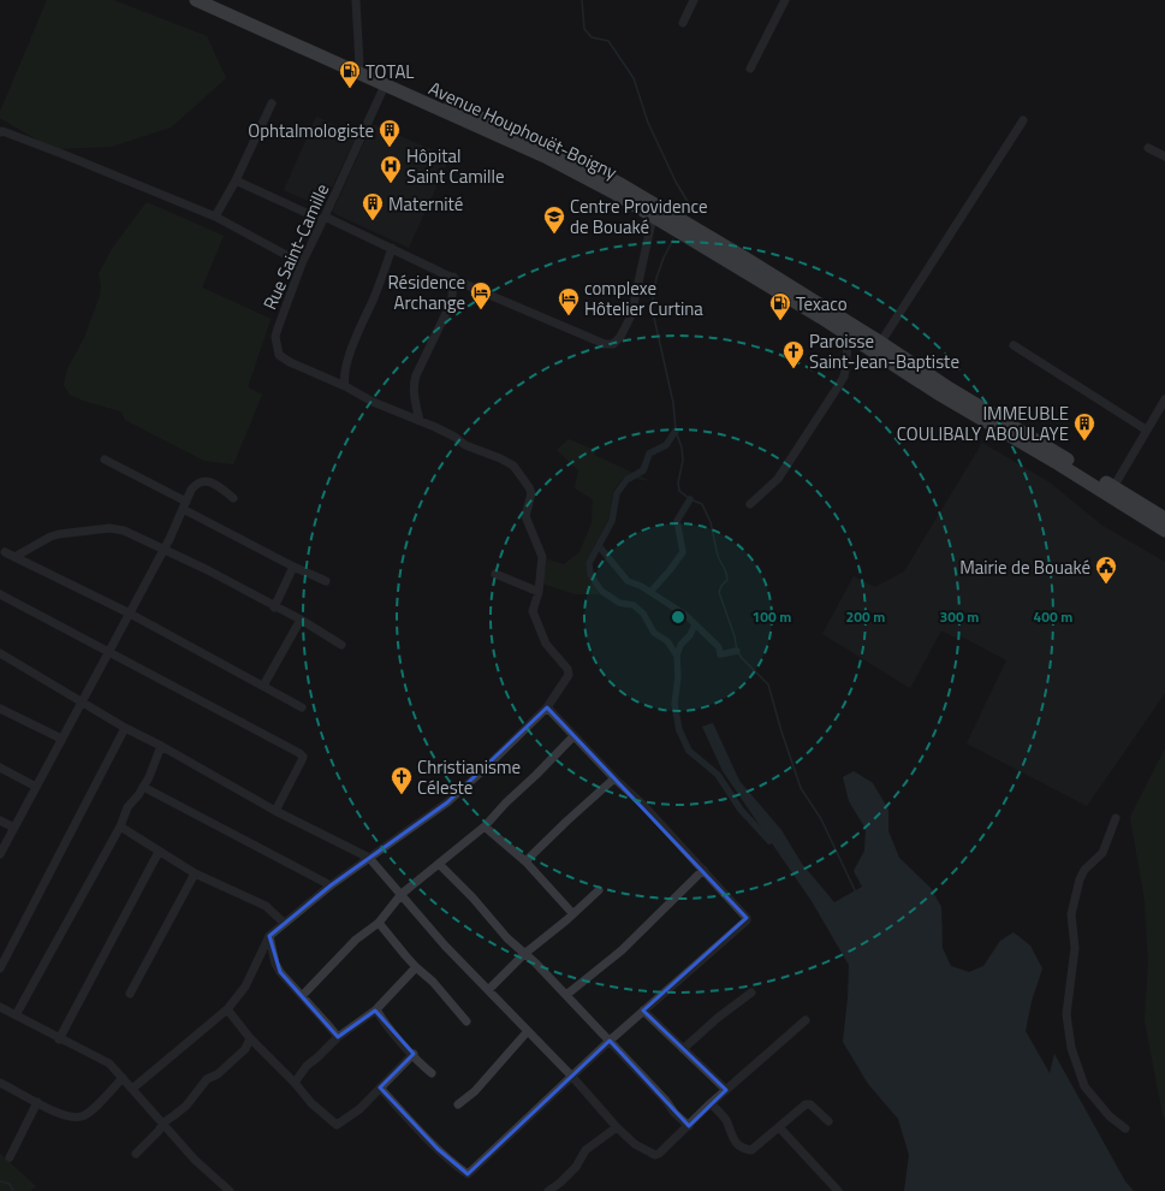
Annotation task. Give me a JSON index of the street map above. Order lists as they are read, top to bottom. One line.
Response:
{"streets":{"highway":["Avenue Houphouët-Boigny"],"street":["Rue Saint-Camille"]},"crossings":[["Avenue Houphouët-Boigny","Rue Saint-Camille"]],"places":{"fuel station":["TOTAL","Texaco"],"building":["Ophtalmologiste","Maternité","IMMEUBLE COULIBALY ABOULAYE"],"hospital":["Hôpital Saint Camille"],"school or university":["Centre Providence de Bouaké"],"hotel":["Résidence Archange","complexe Hôtelier Curtina"],"church":["Paroisse Saint-Jean-Baptiste","Christianisme Céleste"],"public building":["Mairie de Bouaké"]},"rings":["100 m","200 m","300 m","400 m"]}
